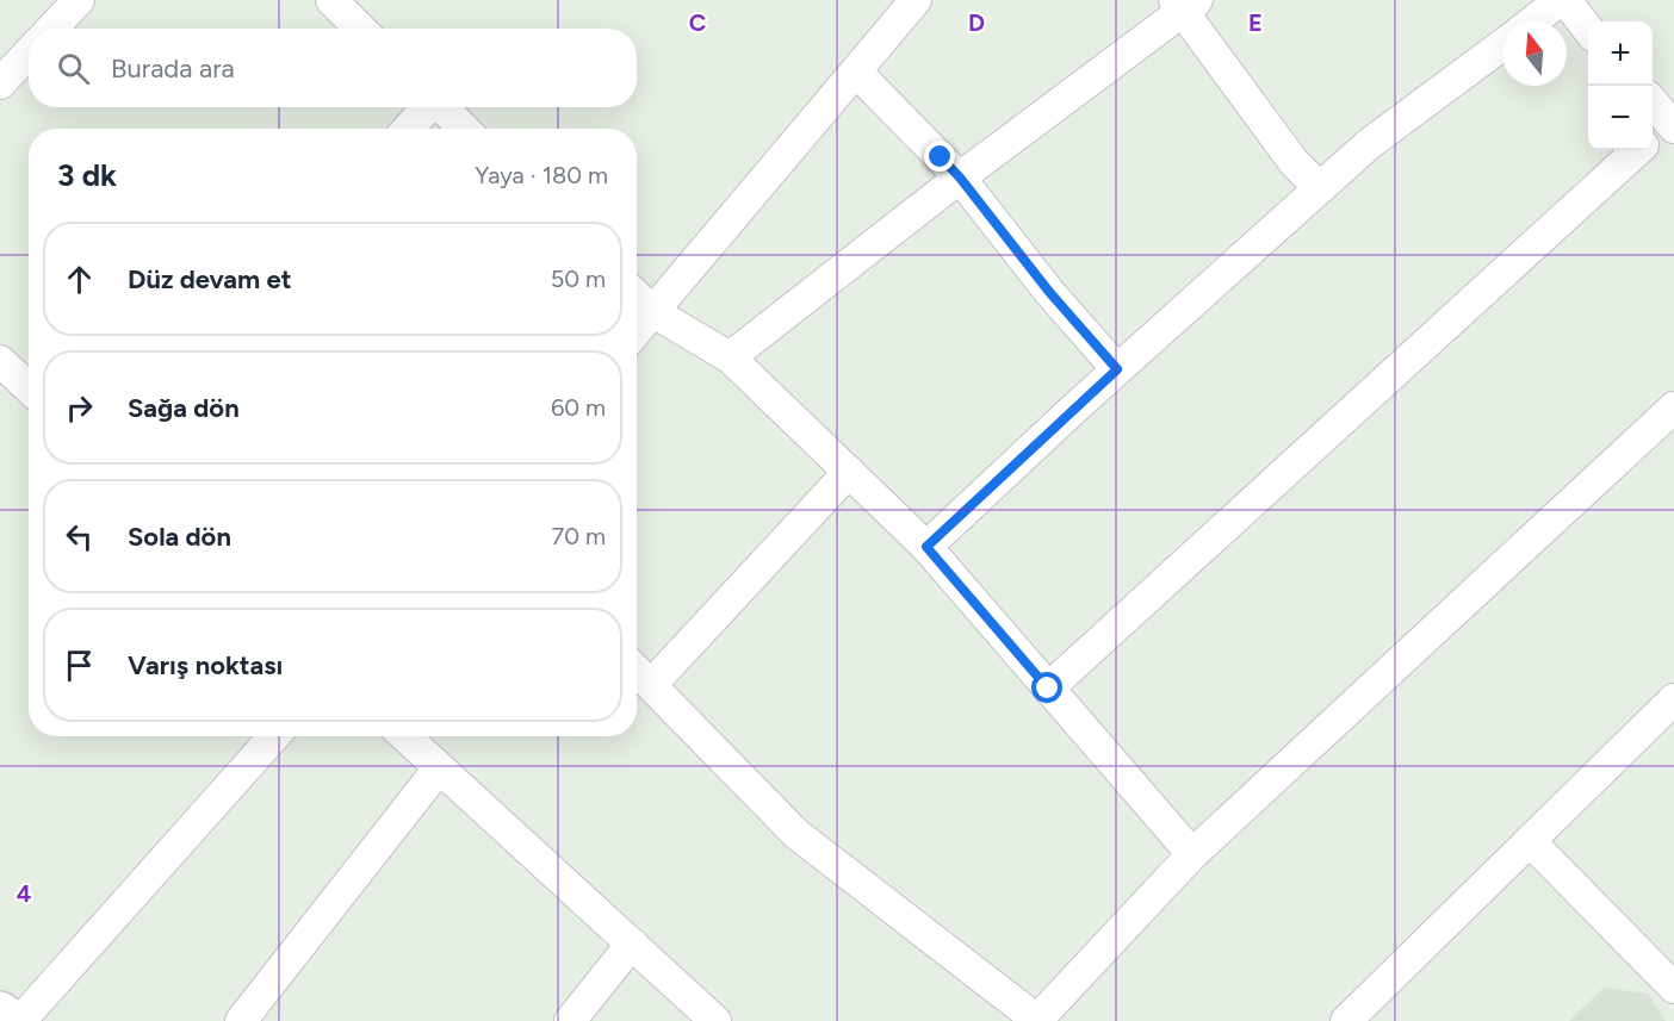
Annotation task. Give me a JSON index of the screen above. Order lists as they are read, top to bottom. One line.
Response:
{"north":"top","page":{"map_buttons":["+","−"],"search":"Burada ara","heading":["3 dk","Yaya · 180 m"],"list":[["Düz devam et","50 m"],["Sağa dön","60 m"],["Sola dön","70 m"],"Varış noktası"]},"grid":{"columns":["C","D","E"],"rows":["4"]}}
